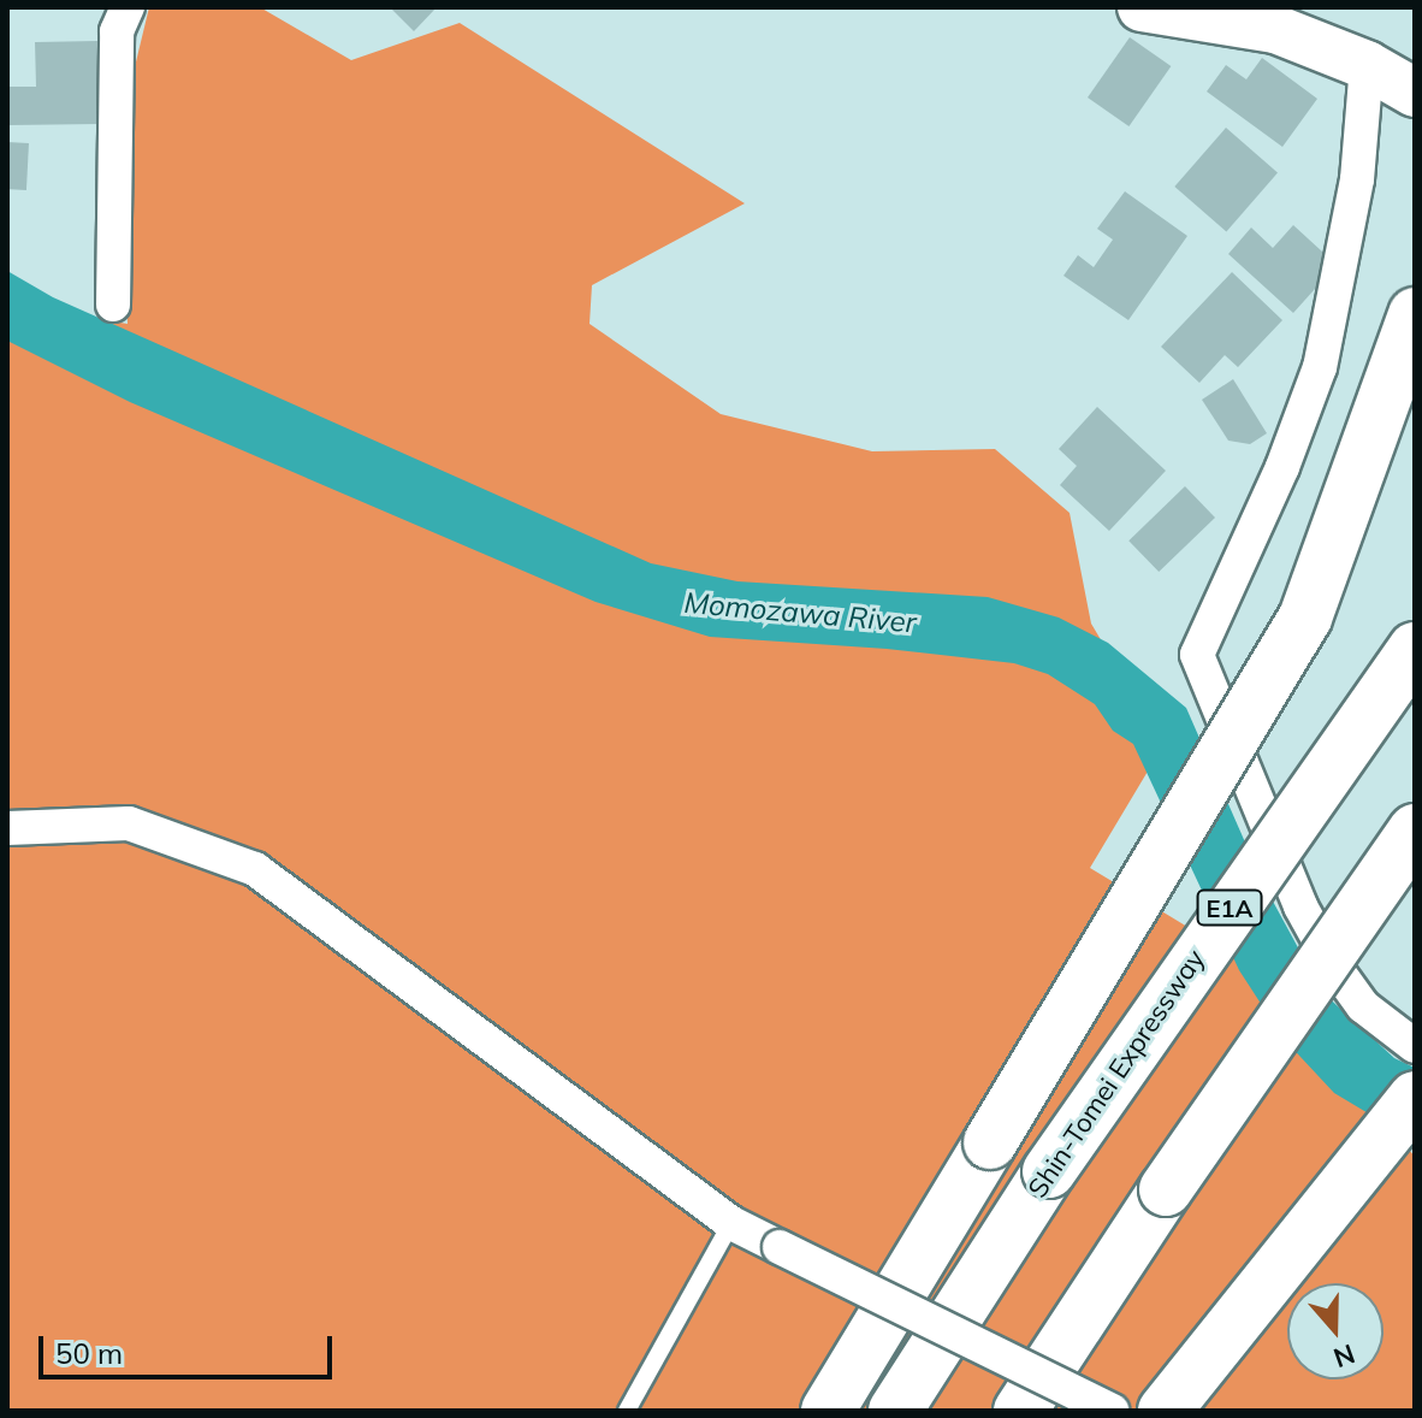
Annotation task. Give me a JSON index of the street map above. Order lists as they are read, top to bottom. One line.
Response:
{"streets":{"highway":["E1A","Shin-Tomei Expressway"]},"water":["Momozawa River"],"scale_bar":"50 m","north":"bottom"}
